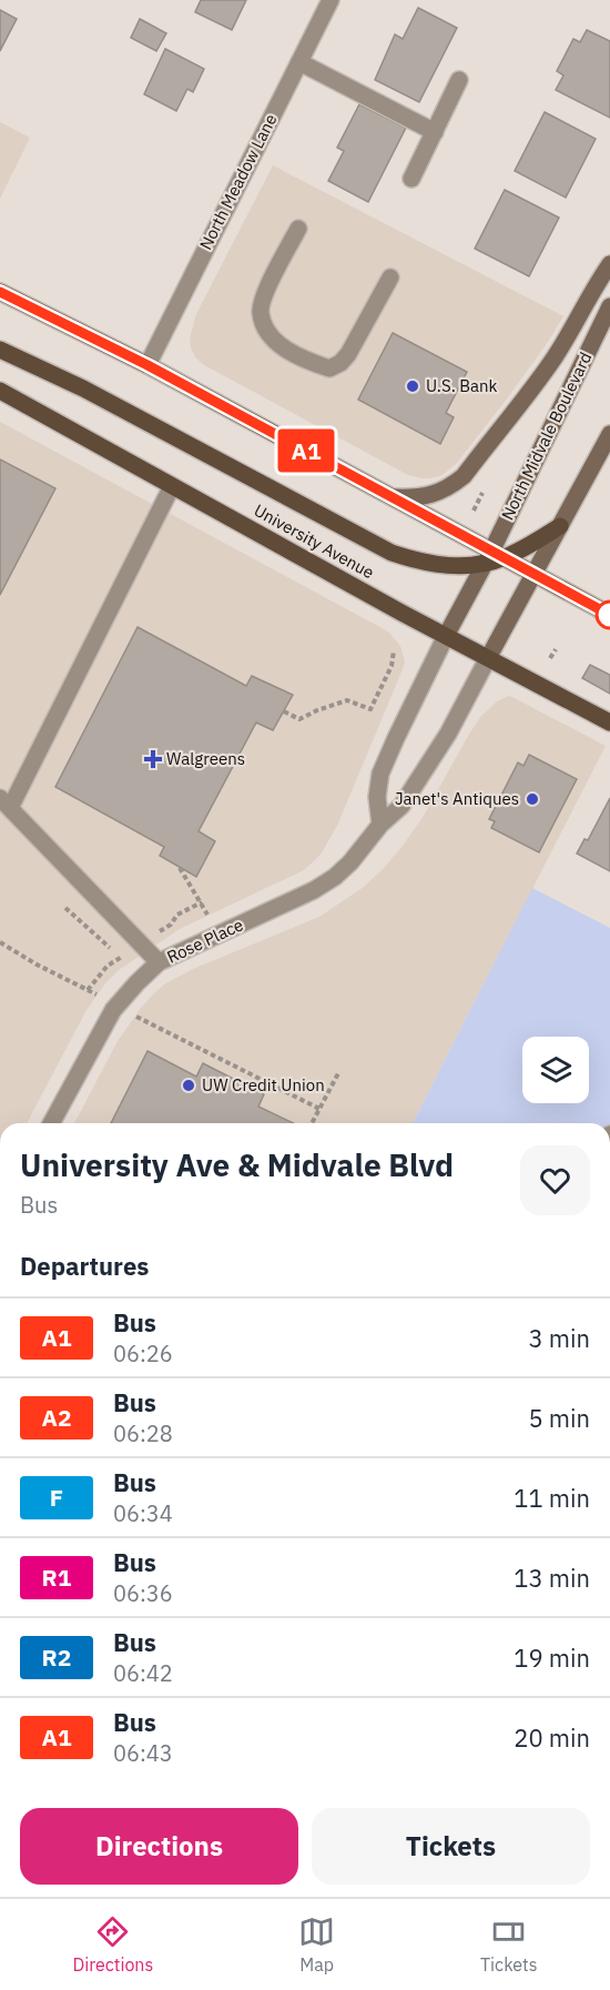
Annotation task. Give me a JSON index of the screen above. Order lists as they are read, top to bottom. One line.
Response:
{"streets":{"main road":["North Midvale Boulevard","University Avenue"],"street":["North Meadow Lane","Rose Place"]},"crossings":[["North Midvale Boulevard","University Avenue"],["University Avenue","Rose Place"]],"places":{"other":["U.S. Bank","Janet's Antiques","UW Credit Union"],"health":["Walgreens"]},"lines":["bus line A1"],"page":{"on_map":"A1","heading":[["University Ave & Midvale Blvd","Bus"],"Departures"],"list":[{"mark":"A1","name":"Bus","note":"06:26","value":"3 min"},{"mark":"A2","name":"Bus","note":"06:28","value":"5 min"},{"mark":"F","name":"Bus","note":"06:34","value":"11 min"},{"mark":"R1","name":"Bus","note":"06:36","value":"13 min"},{"mark":"R2","name":"Bus","note":"06:42","value":"19 min"},{"mark":"A1","name":"Bus","note":"06:43","value":"20 min"}],"buttons":["Directions","Tickets"],"tabs":["Directions","Map","Tickets"]}}
